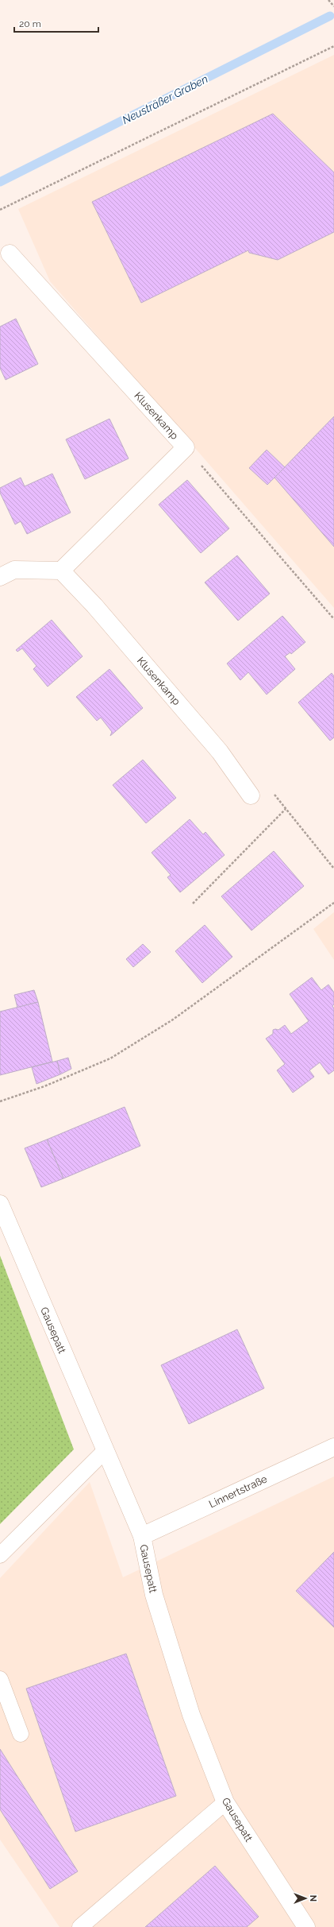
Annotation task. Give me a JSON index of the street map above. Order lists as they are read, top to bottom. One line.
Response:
{"streets":{"street":["Klusenkamp","Gausepatt","Linnertstraße"]},"crossings":[["Gausepatt","Linnertstraße"]],"water":["Neusträßer Graben"],"scale_bar":"20 m","north":"right"}
